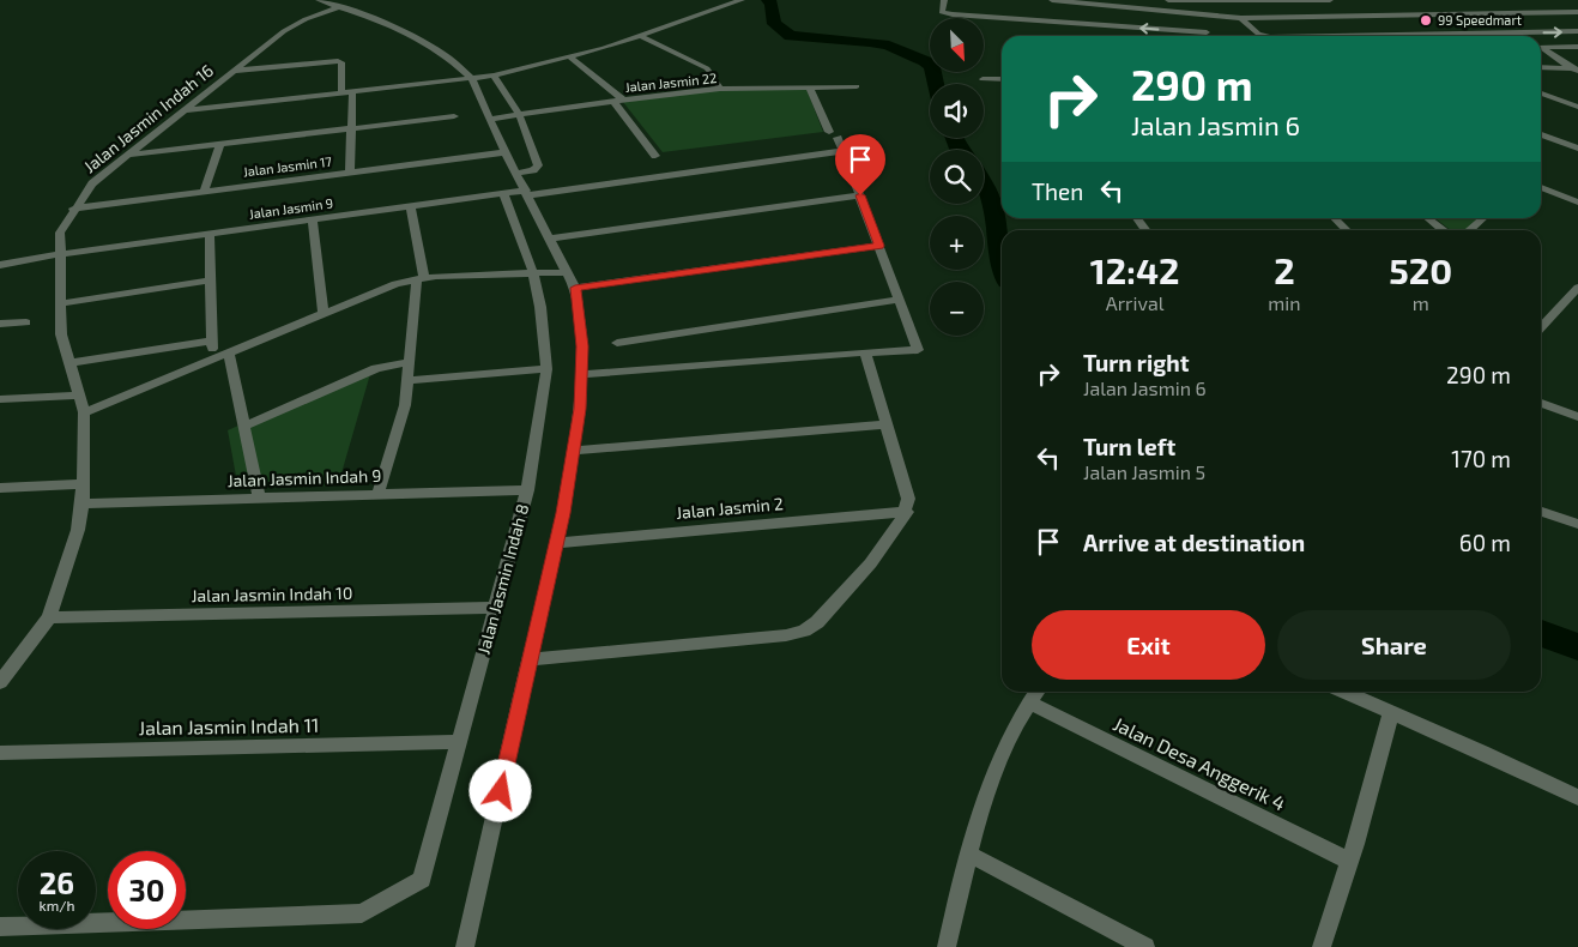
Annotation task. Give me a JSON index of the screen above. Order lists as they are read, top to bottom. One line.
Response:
{"streets":{"street":["Jalan Jasmin 22","Jalan Jasmin Indah 16","Jalan Jasmin 17","Jalan Jasmin 9","Jalan Jasmin Indah 9","Jalan Jasmin 2","Jalan Jasmin Indah 8","Jalan Jasmin Indah 10","Jalan Jasmin Indah 11","Jalan Desa Anggerik 4"]},"crossings":[["Jalan Jasmin Indah 16","Jalan Jasmin 17"],["Jalan Jasmin Indah 16","Jalan Jasmin 9"],["Jalan Jasmin Indah 16","Jalan Jasmin Indah 9"],["Jalan Jasmin Indah 16","Jalan Jasmin Indah 10"],["Jalan Jasmin 9","Jalan Jasmin Indah 8"],["Jalan Jasmin Indah 9","Jalan Jasmin Indah 8"],["Jalan Jasmin Indah 8","Jalan Jasmin Indah 10"],["Jalan Jasmin Indah 8","Jalan Jasmin Indah 11"]],"places":["99 Speedmart"],"north":"bottom right","page":{"map_buttons":["+","−"],"turn":["290 m","Jalan Jasmin 6"],"then":"Then","eta":["12:42","Arrival","2","min","520","m"],"list":[{"name":"Turn right","note":"Jalan Jasmin 6","value":"290 m"},{"name":"Turn left","note":"Jalan Jasmin 5","value":"170 m"},{"name":"Arrive at destination","value":"60 m"}],"buttons":["Exit","Share"],"speed":"26 km/h","limit":"30"}}
